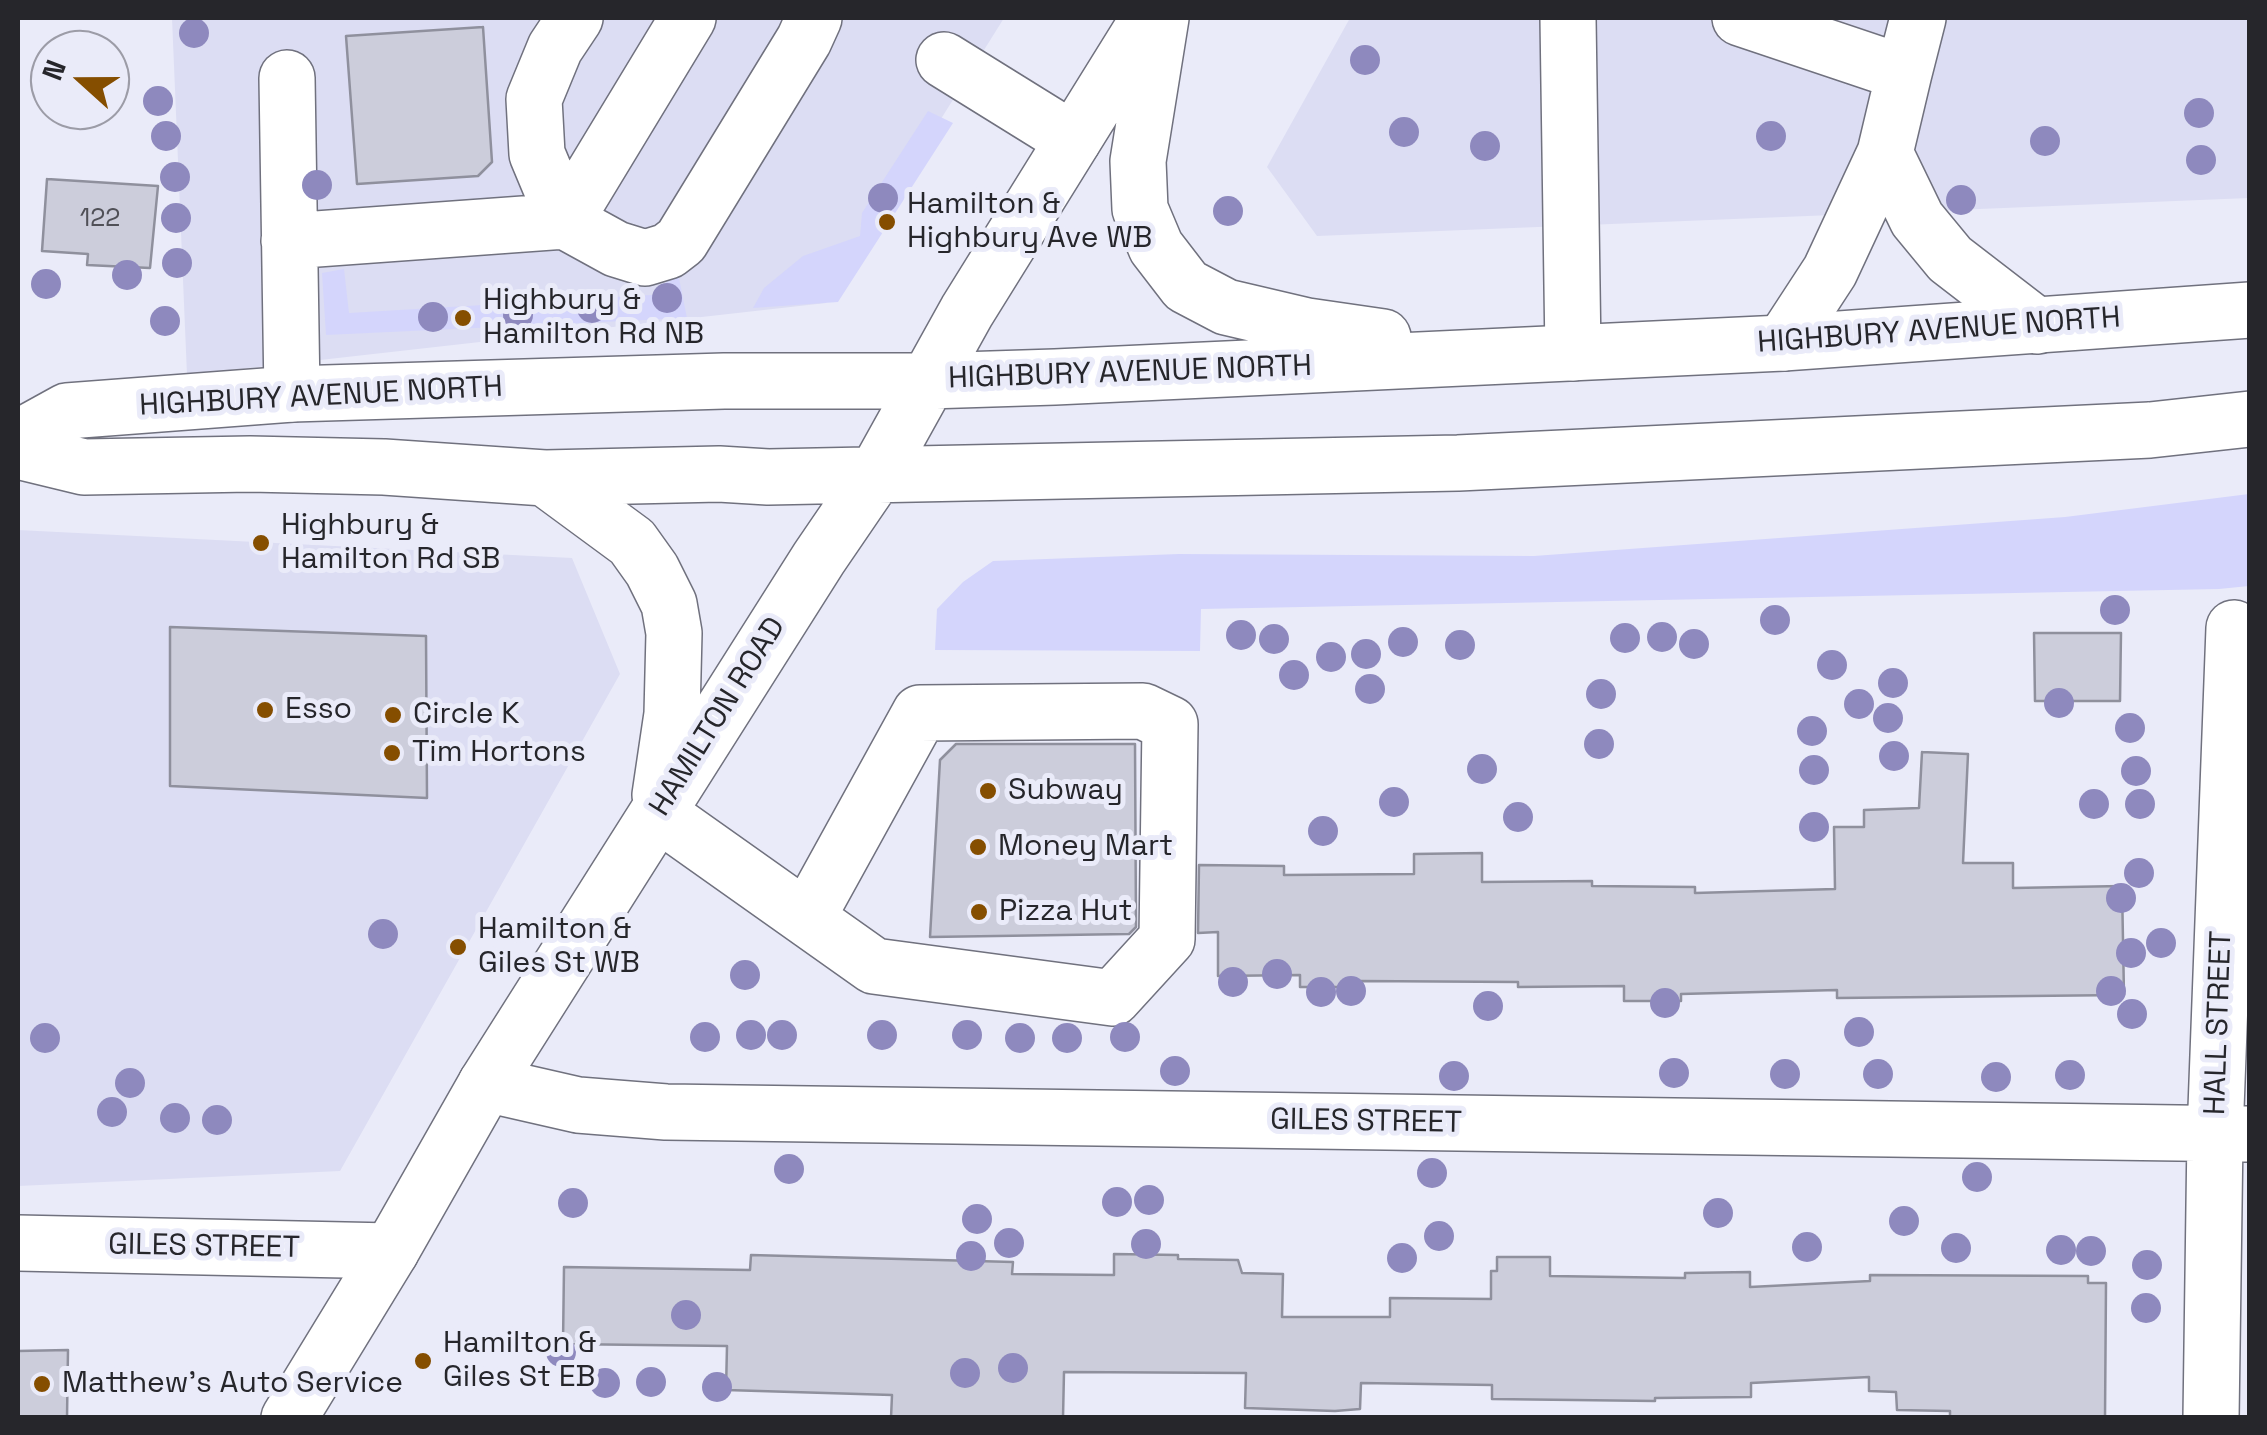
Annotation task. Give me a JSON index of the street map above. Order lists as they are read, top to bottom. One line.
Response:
{"streets":{"main road":["HIGHBURY AVENUE NORTH","HAMILTON ROAD","HALL STREET","GILES STREET"]},"crossings":[["HIGHBURY AVENUE NORTH","HAMILTON ROAD"],["HAMILTON ROAD","GILES STREET"],["HALL STREET","GILES STREET"]],"places":["Hamilton & Highbury Ave WB","Highbury & Hamilton Rd NB","Highbury & Hamilton Rd SB","Esso","Circle K","Tim Hortons","Subway","Money Mart","Pizza Hut","Hamilton & Giles St WB","Hamilton & Giles St EB","Matthew's Auto Service"],"house_numbers":["122"],"north":"left"}
